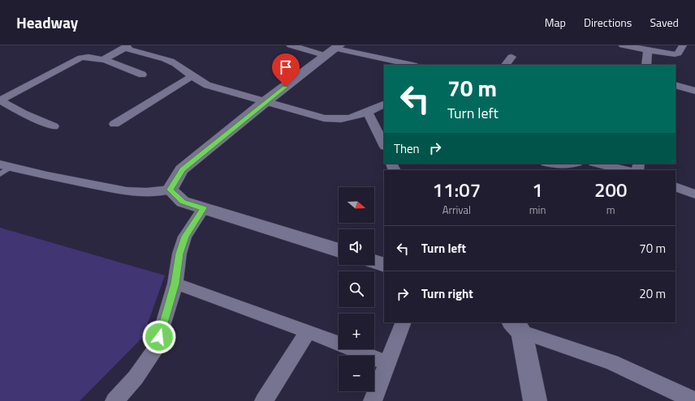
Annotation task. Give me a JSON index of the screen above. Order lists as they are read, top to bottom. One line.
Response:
{"north":"right","page":{"header":"Headway","nav":["Map","Directions","Saved"],"turn":["70 m","Turn left"],"then":"Then","eta":["11:07","Arrival","1","min","200","m"],"map_buttons":["+","−"],"list":[{"name":"Turn left","value":"70 m"},{"name":"Turn right","value":"20 m"}]}}
